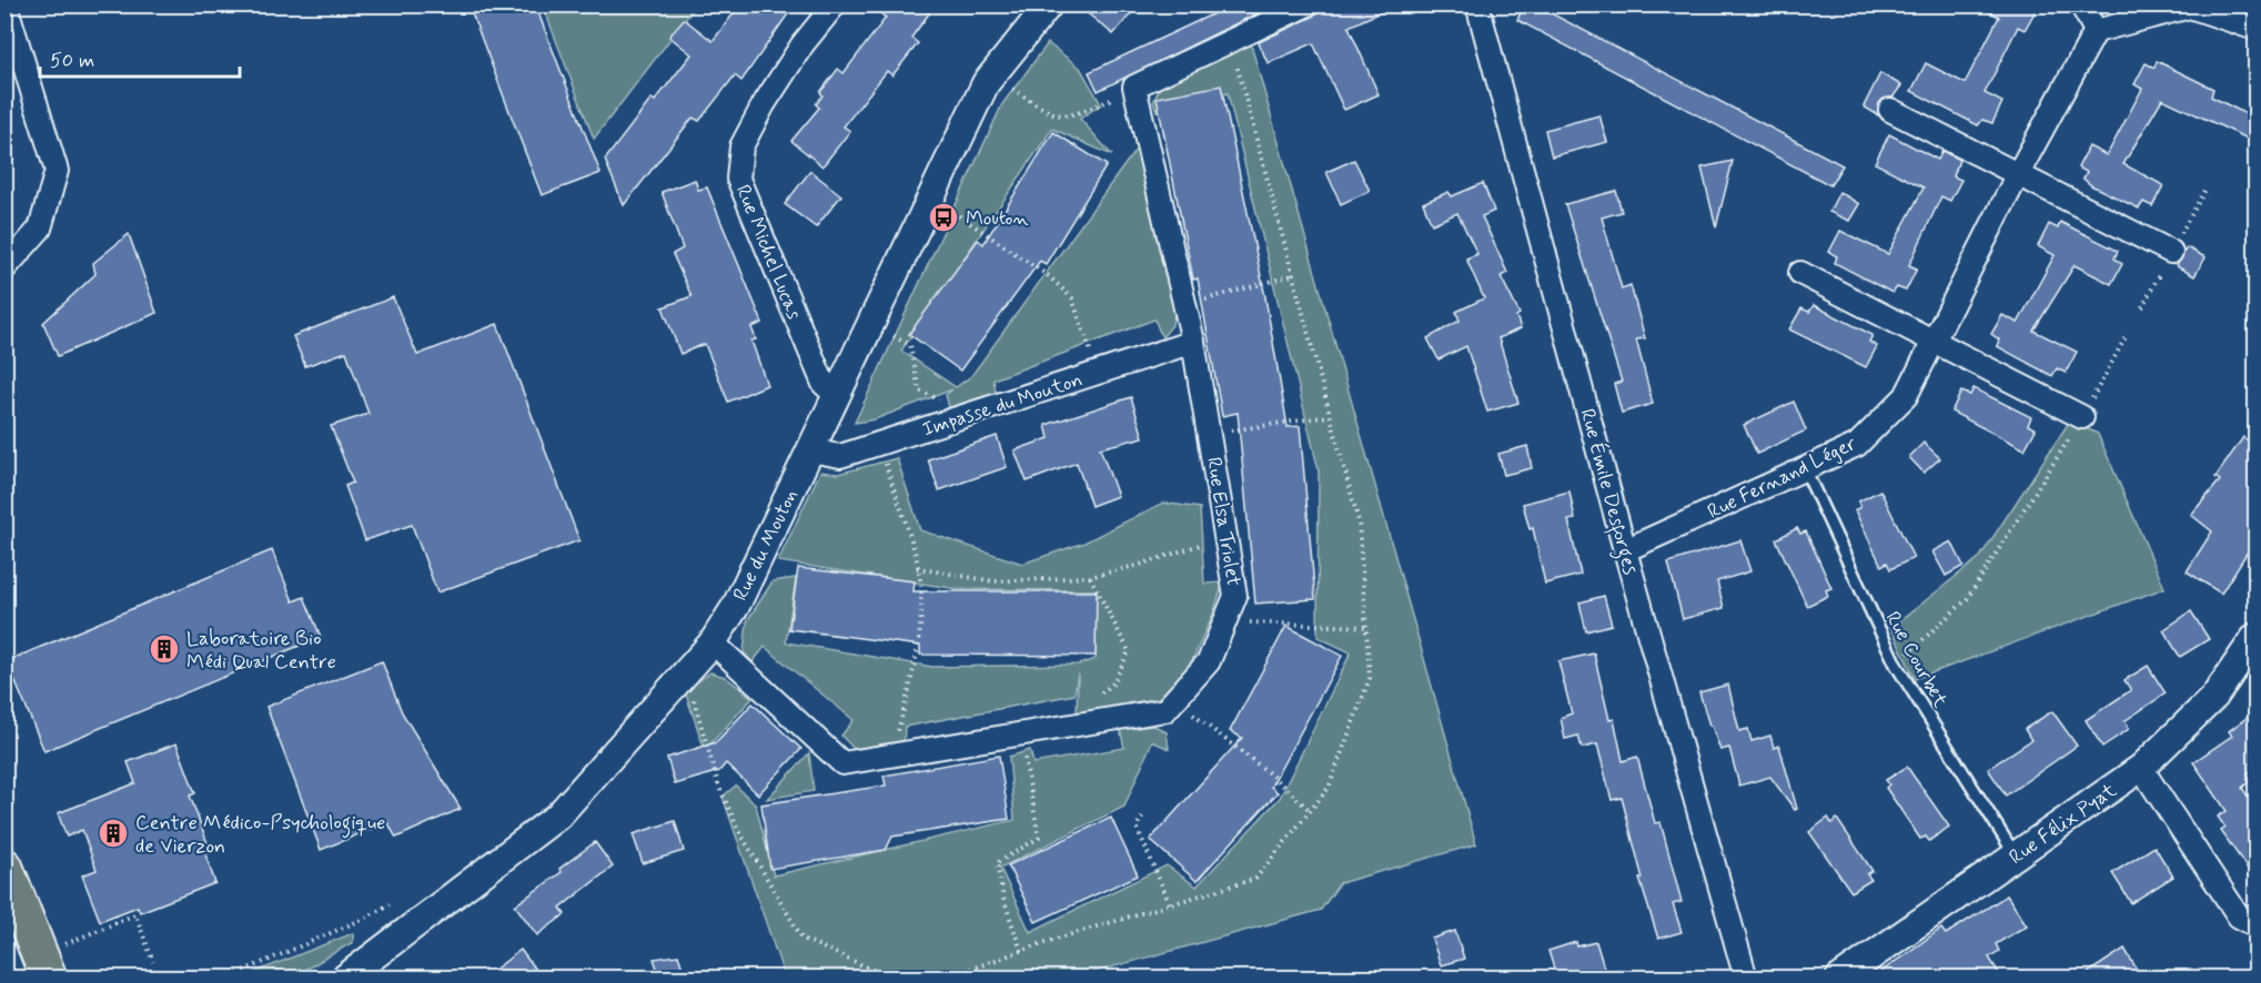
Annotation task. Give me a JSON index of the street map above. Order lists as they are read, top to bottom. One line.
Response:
{"streets":{"street":["Rue Michel Lucas","Impasse du Mouton","Rue Fernand Léger","Rue Émile Desforges","Rue Elsa Triolet","Rue du Mouton","Rue Félix Pyat"],"lane":["Rue Courbet"]},"crossings":[["Rue Michel Lucas","Rue du Mouton"],["Impasse du Mouton","Rue Elsa Triolet"],["Impasse du Mouton","Rue du Mouton"],["Rue Fernand Léger","Rue Émile Desforges"],["Rue Fernand Léger","Rue Courbet"],["Rue Elsa Triolet","Rue du Mouton"],["Rue Courbet","Rue Félix Pyat"]],"places":{"bus stop":["Mouton"],"building":["Laboratoire Bio Médi Qual Centre","Centre Médico-Psychologique de Vierzon"]},"scale_bar":"50 m"}
